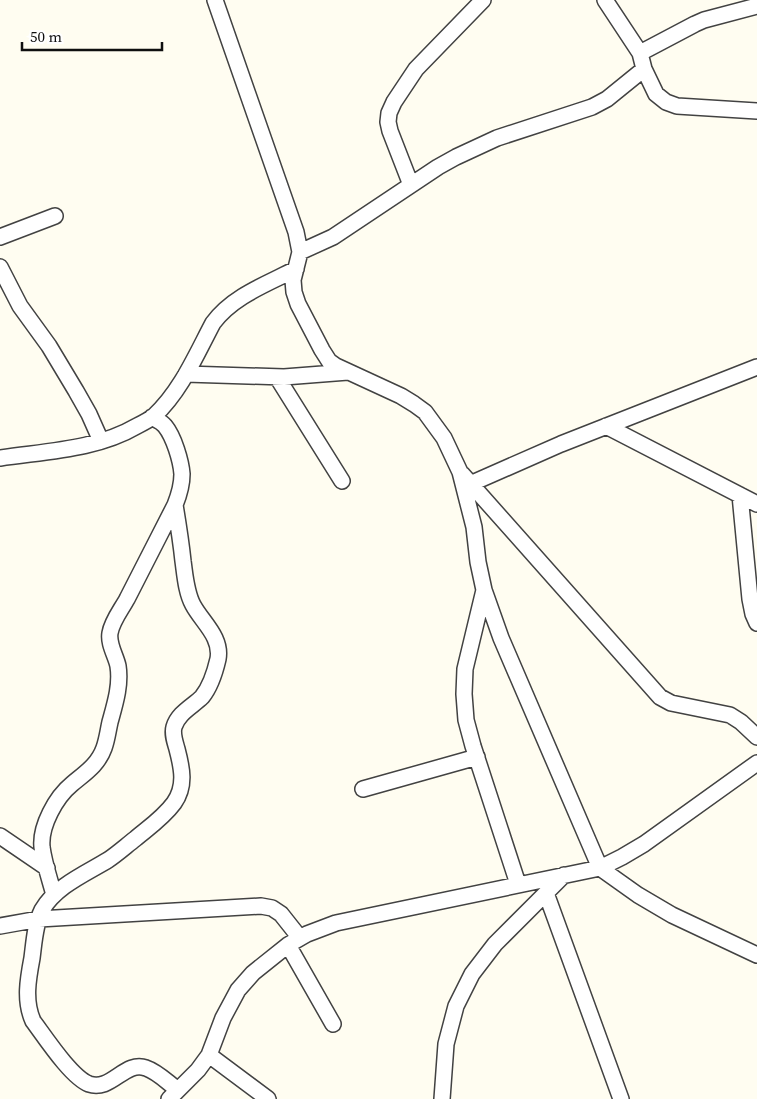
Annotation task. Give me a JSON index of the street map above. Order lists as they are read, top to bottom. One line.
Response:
{"scale_bar":"50 m"}
